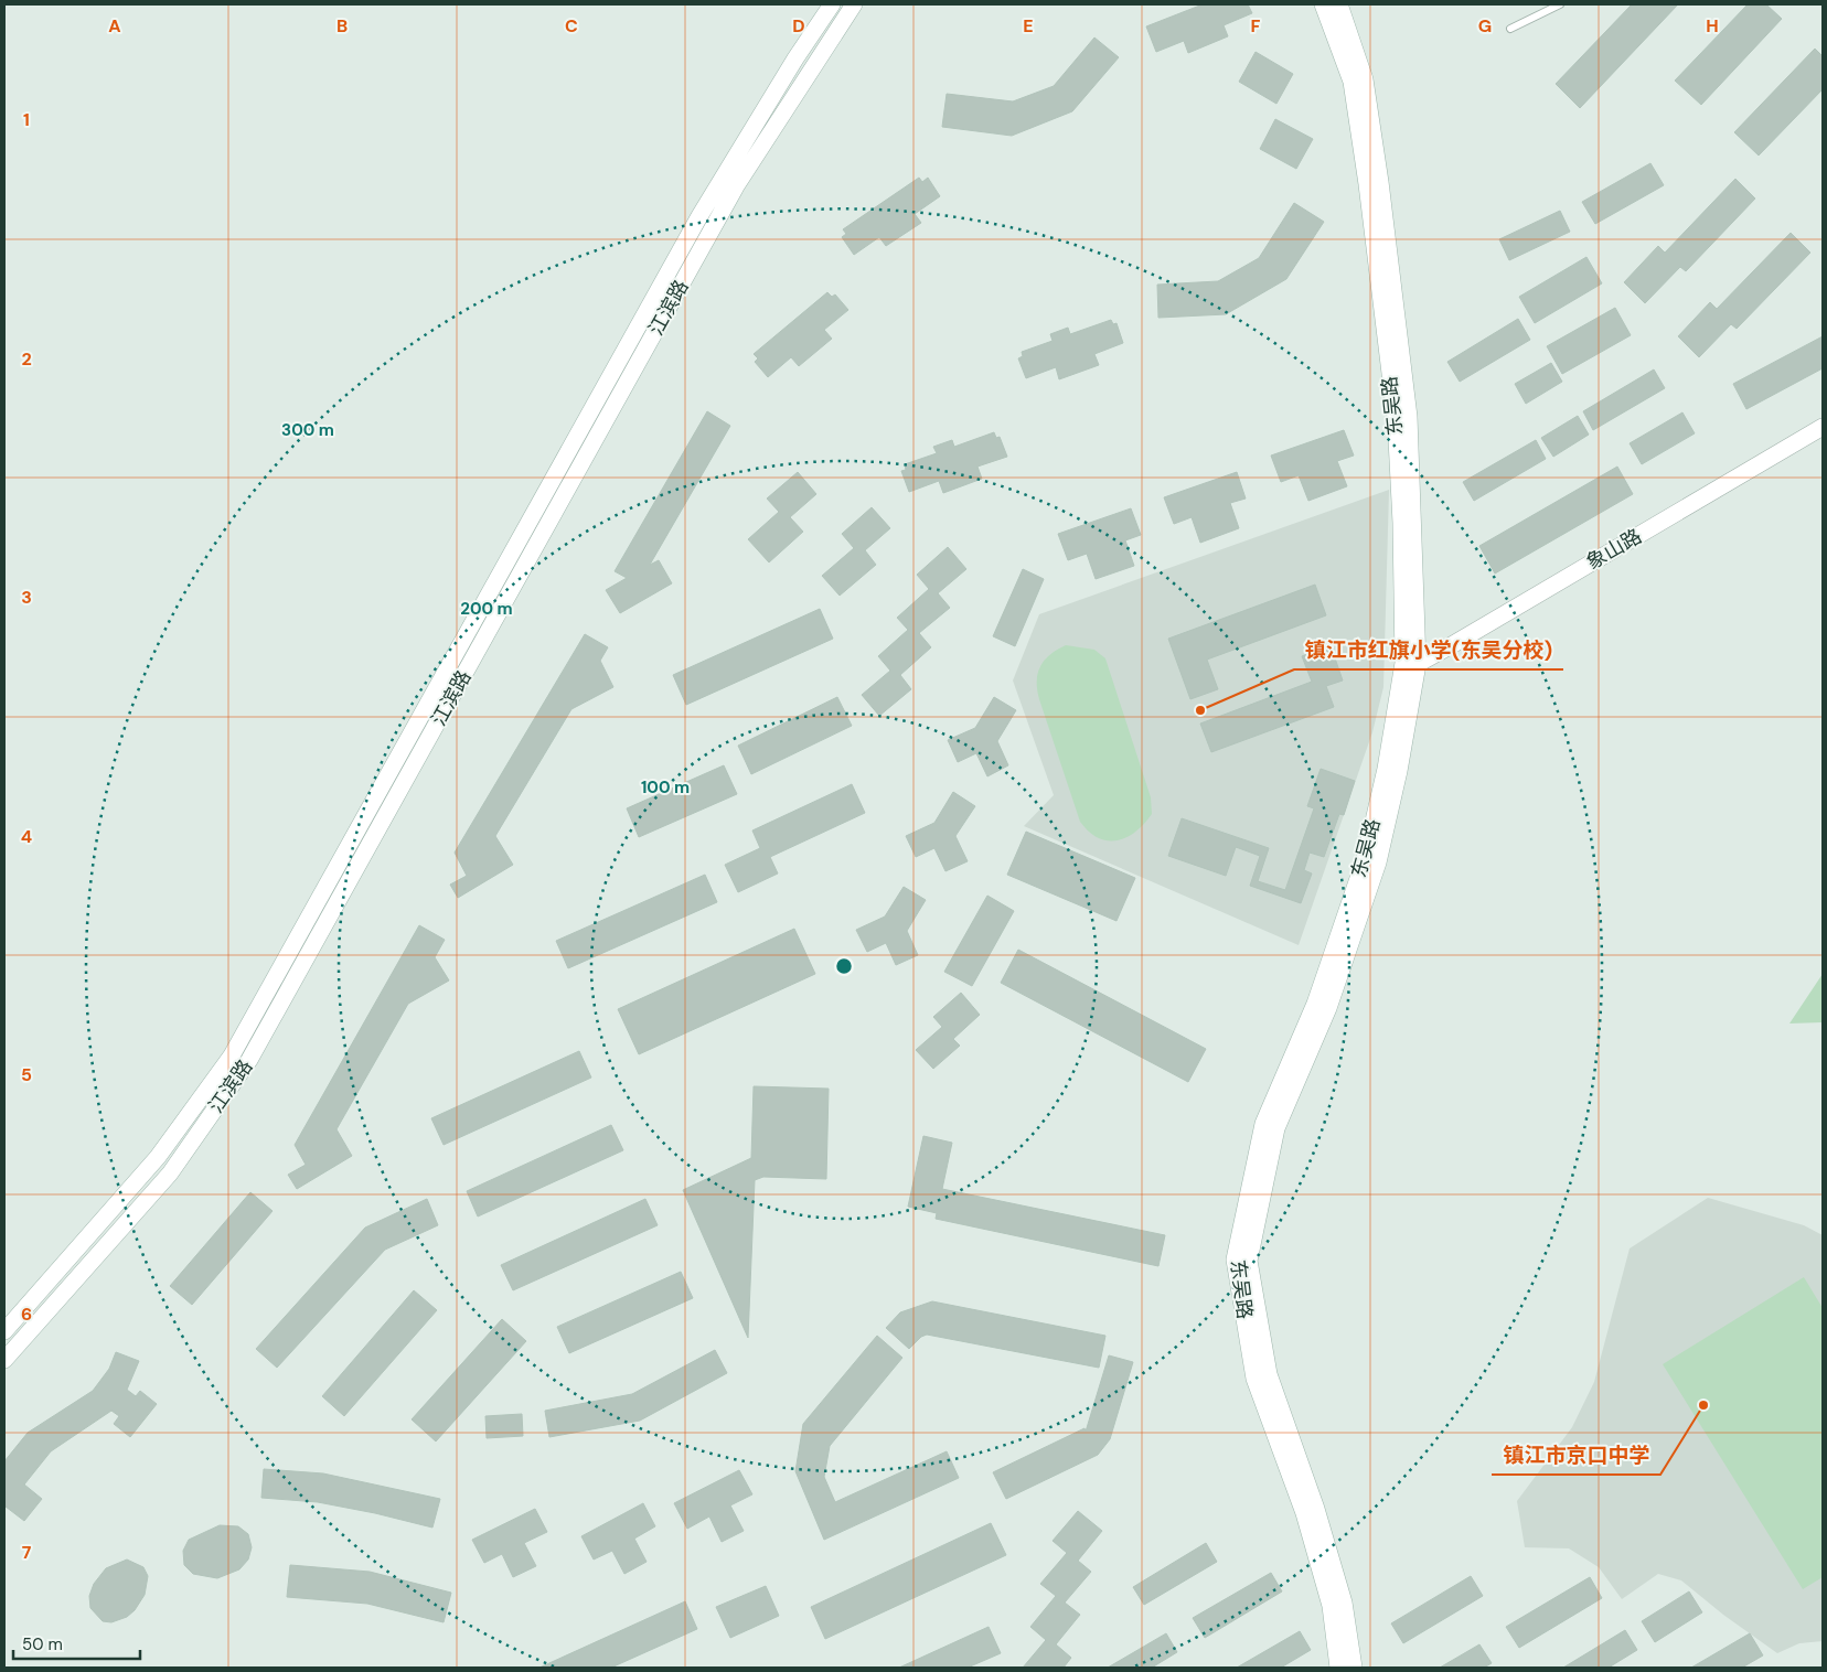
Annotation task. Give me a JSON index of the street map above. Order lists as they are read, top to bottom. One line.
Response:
{"streets":{"main road":["江滨路","东吴路","象山路"]},"crossings":[["东吴路","象山路"]],"places":["镇江市红旗小学(东吴分校)","镇江市京口中学"],"scale_bar":"50 m","grid":{"columns":["A","B","C","D","E","F","G","H"],"rows":["1","2","3","4","5","6","7"]},"rings":["300 m","200 m","100 m"]}
